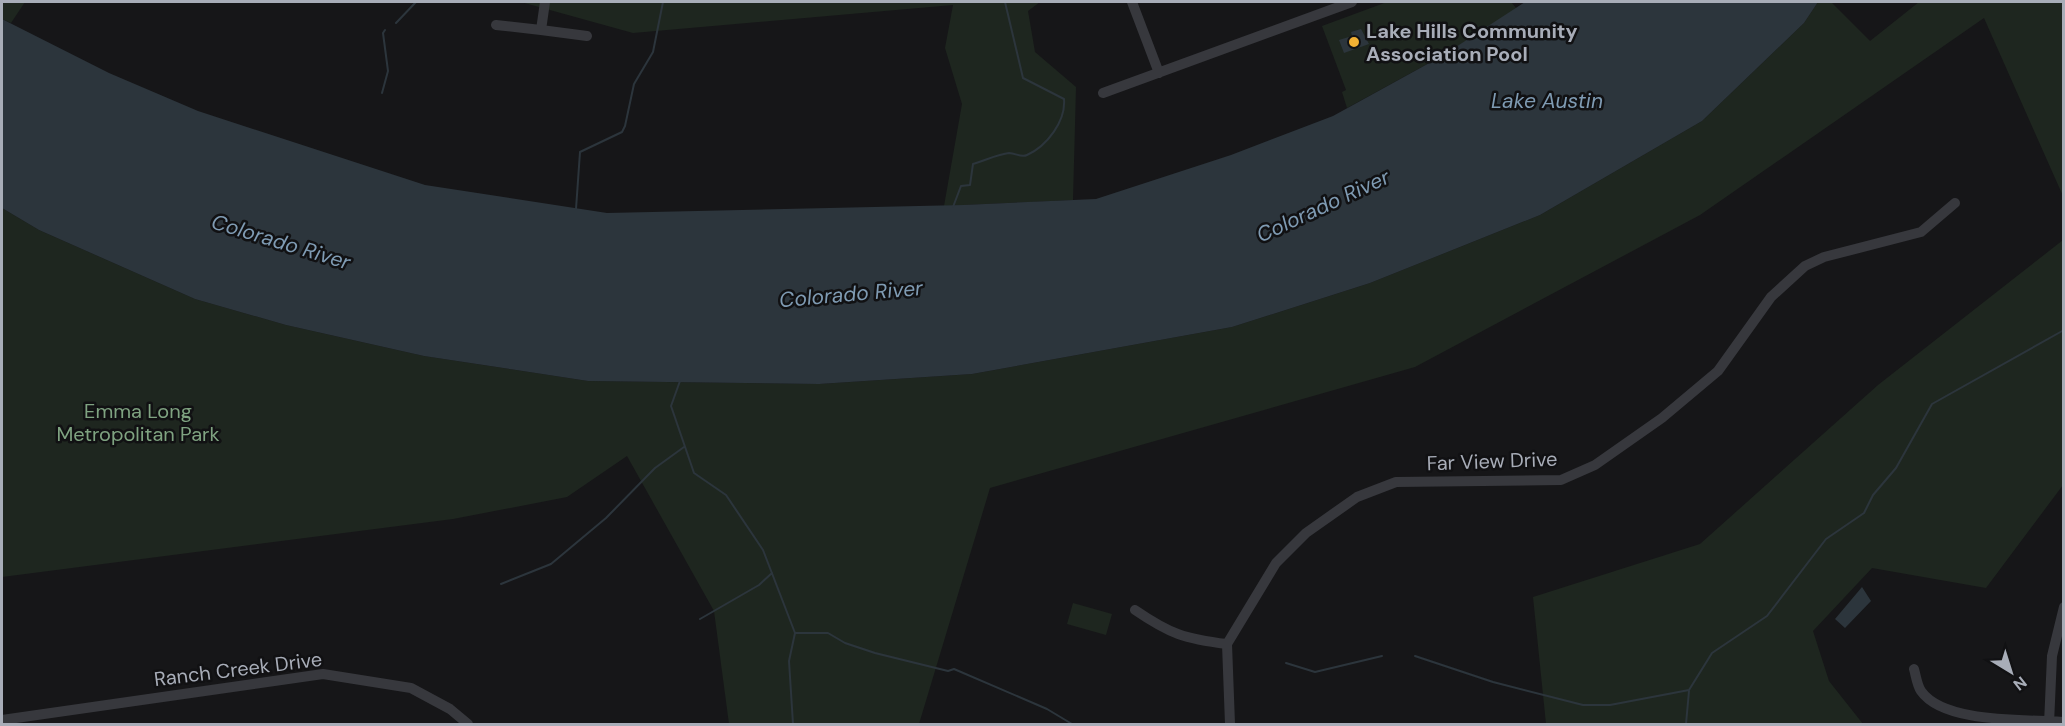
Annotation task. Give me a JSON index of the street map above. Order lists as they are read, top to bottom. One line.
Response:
{"streets":{"street":["Far View Drive","Ranch Creek Drive"]},"water":["Lake Austin","Colorado River"],"parks":["Emma Long Metropolitan Park"],"places":["Lake Hills Community Association Pool"],"north":"bottom right"}
